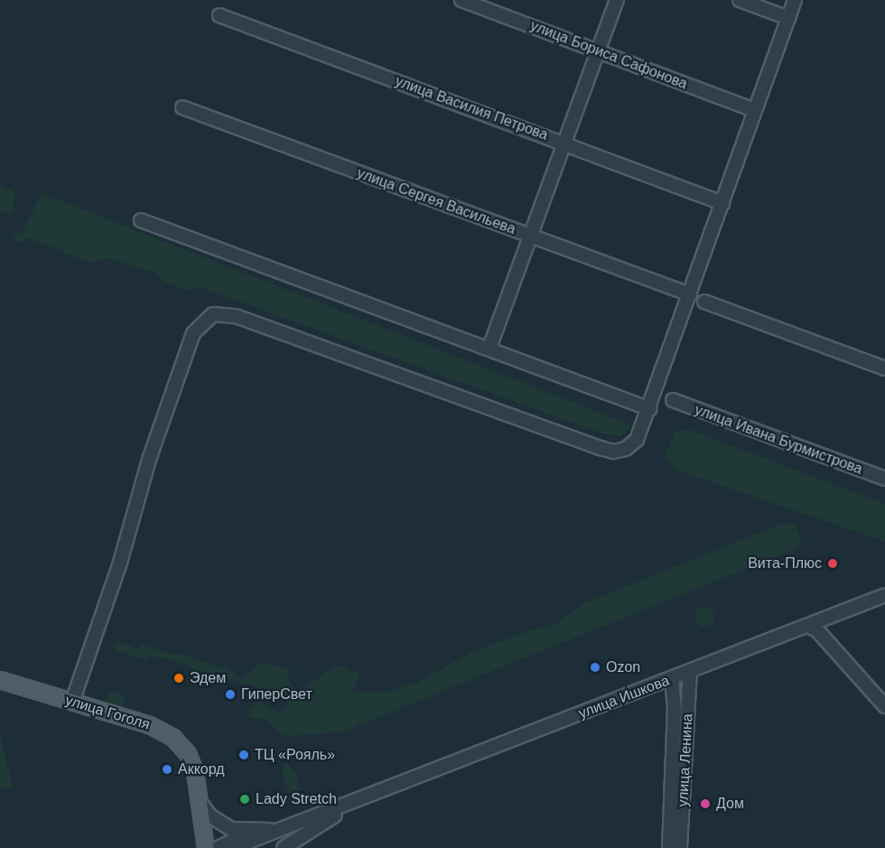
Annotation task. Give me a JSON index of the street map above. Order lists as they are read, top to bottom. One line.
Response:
{"streets":{"main road":["улица Гоголя"],"street":["улица Бориса Сафонова","улица Василия Петрова","улица Сергея Васильева","улица Ивана Бурмистрова","улица Ишкова","улица Ленина"]},"crossings":[["улица Ишкова","улица Ленина"]],"places":["Вита-Плюс","Ozon","Эдем","ГиперСвет","ТЦ «Рояль»","Аккорд","Lady Stretch","Дом"]}
